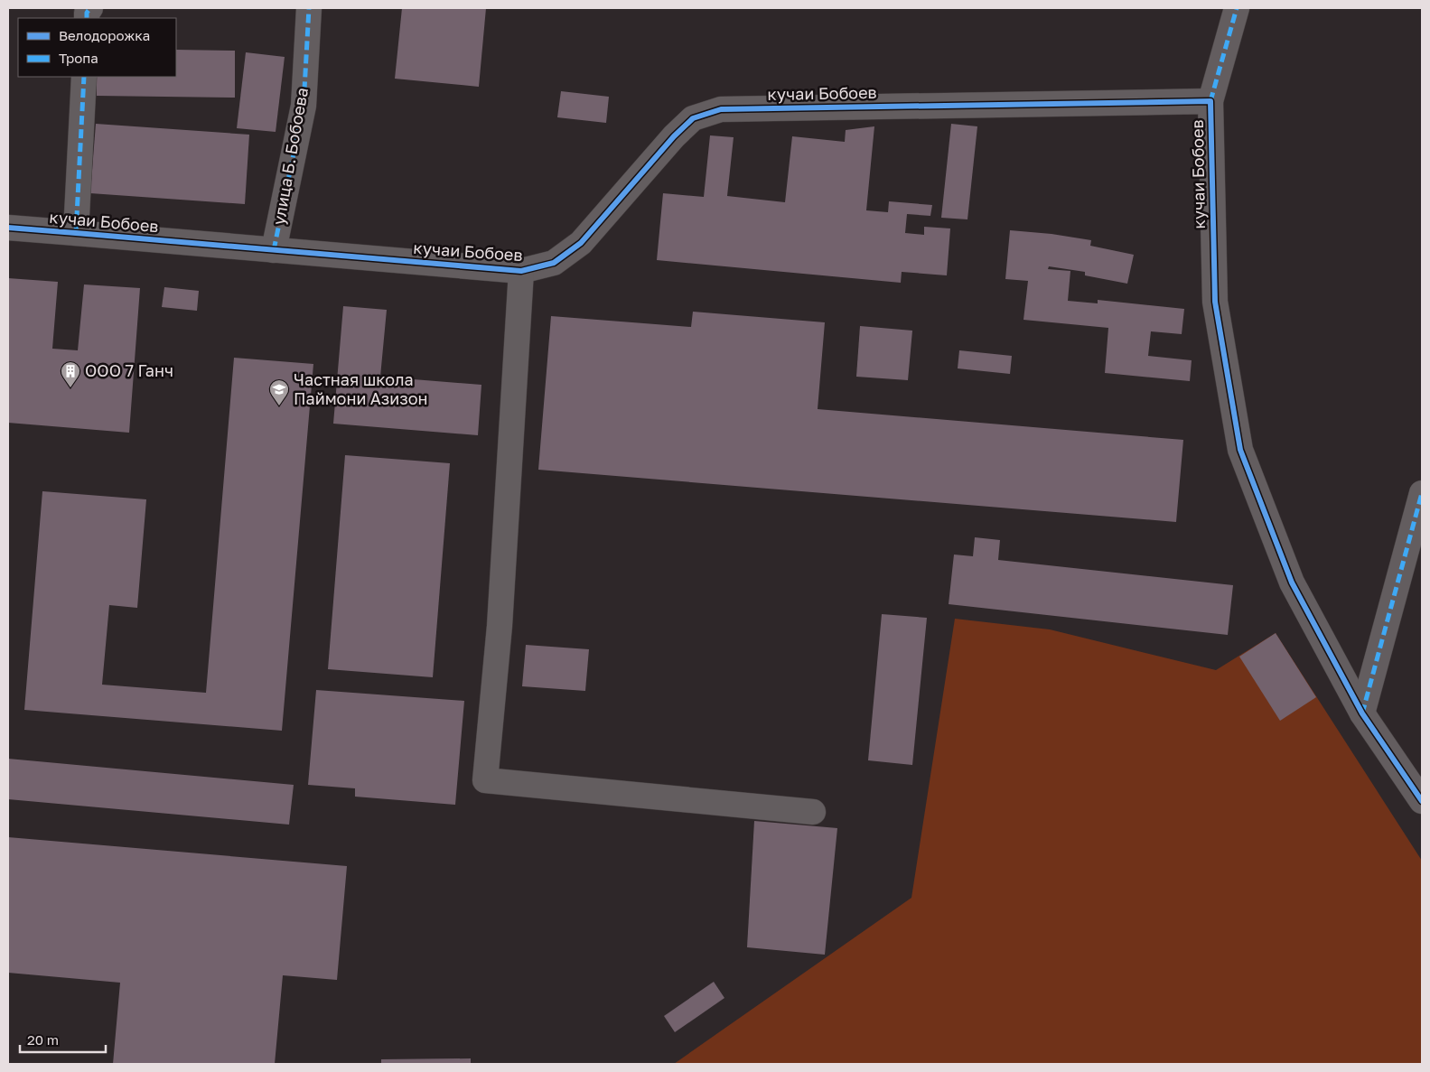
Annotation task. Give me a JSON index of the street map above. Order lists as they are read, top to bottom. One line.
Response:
{"streets":{"street":["кучаи Бобоев","улица Б. Бобоева"]},"crossings":[["кучаи Бобоев","улица Б. Бобоева"]],"places":{"building":["ООО 7 Ганч"],"school or university":["Частная школа Паймони Азизон"]},"legend":["Велодорожка","Тропа"],"scale_bar":"20 m"}
